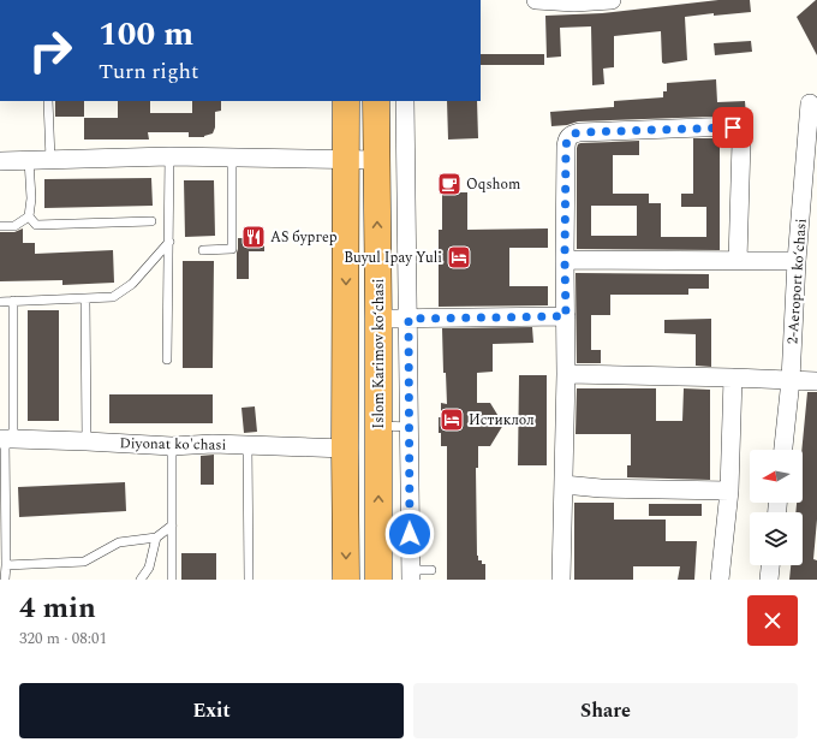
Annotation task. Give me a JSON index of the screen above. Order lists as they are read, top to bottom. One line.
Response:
{"streets":{"highway":["Islom Karimov koʻchasi"],"street":["2-Aeroport koʻchasi","Diyonat ko'chasi"]},"places":{"cafe":["Oqshom"],"restaurant":["AS бургер"],"hotel":["Buyul Ipay Yuli","Истиклол"]},"north":"left","page":{"turn":["100 m","Turn right"],"heading":["4 min","320 m · 08:01"],"buttons":["Exit","Share"]}}
